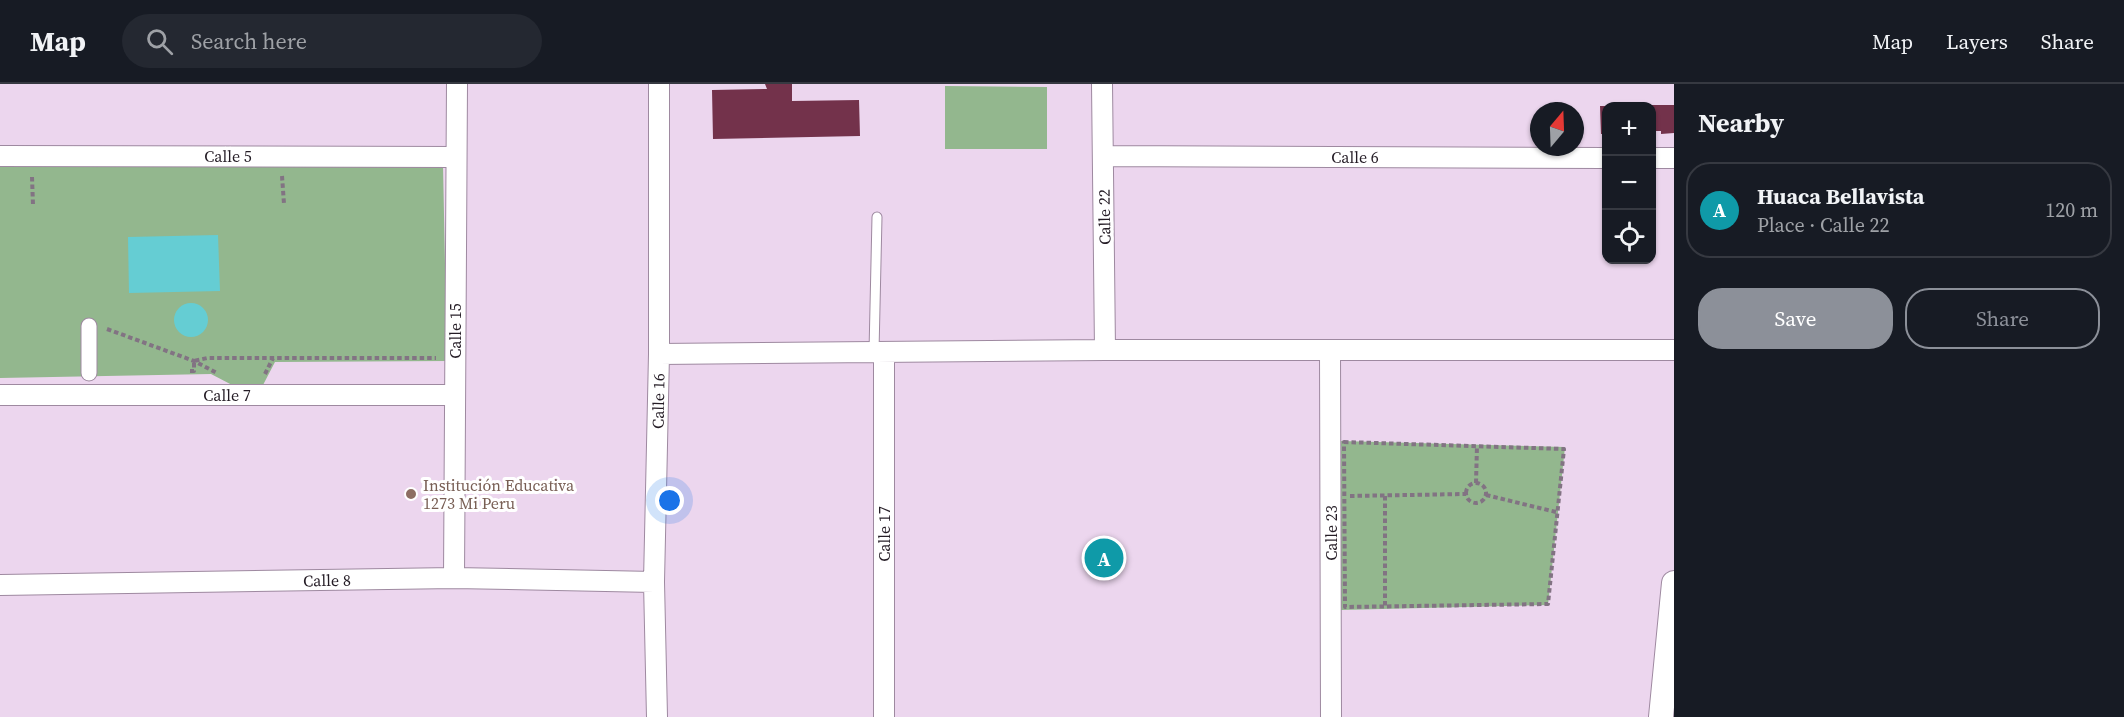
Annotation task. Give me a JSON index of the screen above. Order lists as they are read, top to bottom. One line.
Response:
{"streets":{"street":["Calle 5","Calle 6","Calle 22","Calle 15","Calle 7","Calle 16","Calle 23","Calle 17","Calle 8"]},"crossings":[["Calle 5","Calle 15"],["Calle 6","Calle 22"],["Calle 15","Calle 7"],["Calle 15","Calle 8"],["Calle 16","Calle 8"]],"places":["Institución Educativa 1273 Mi Peru"],"north":"top","page":{"header":"Map","search":"Search here","nav":["Map","Layers","Share"],"heading":"Nearby","map_buttons":["+","−"],"list":[{"mark":"A","name":"Huaca Bellavista","note":"Place · Calle 22","value":"120 m"}],"buttons":["Save","Share"],"pins":"A"}}
